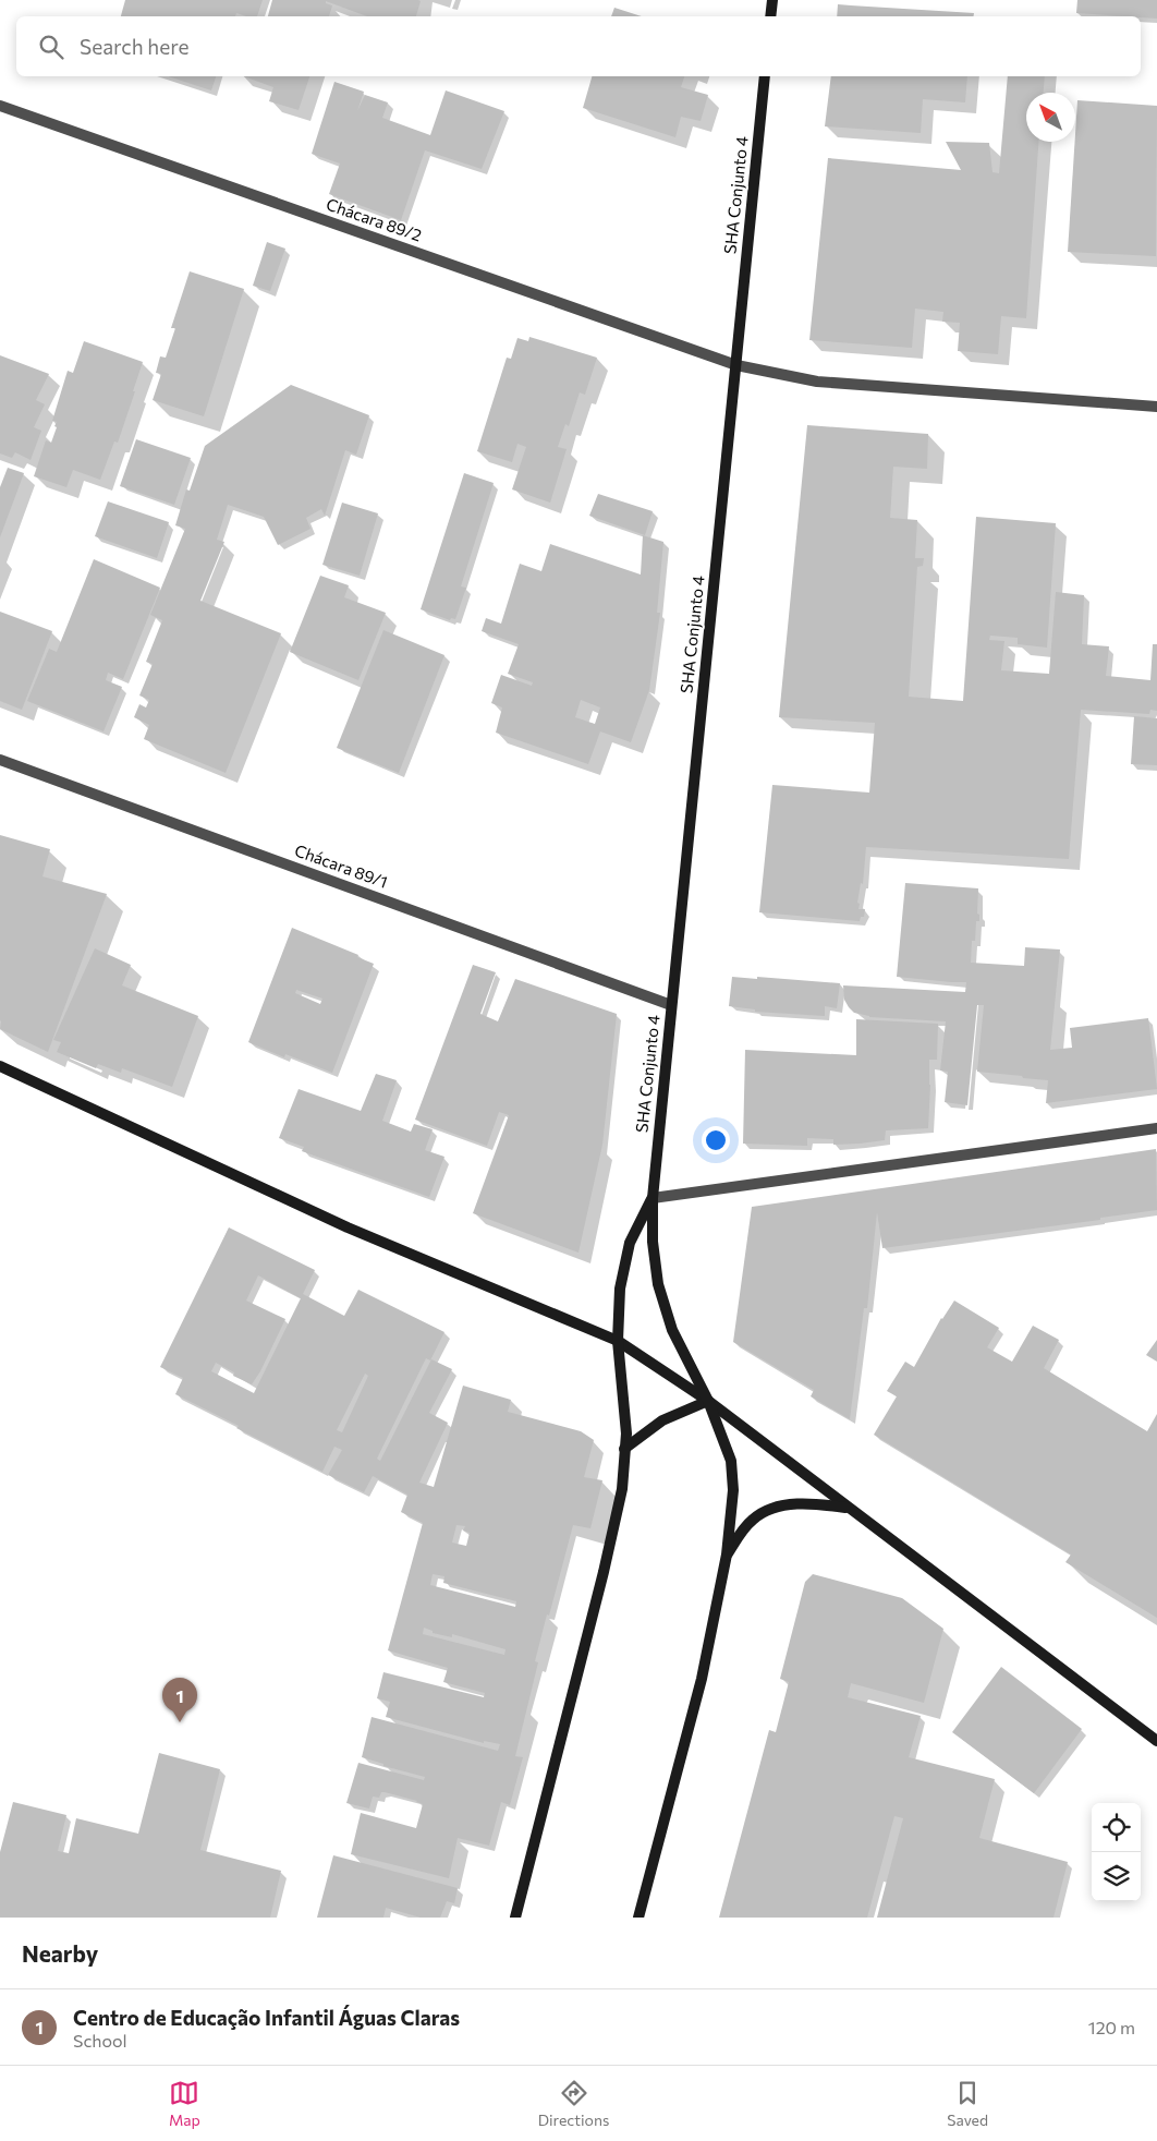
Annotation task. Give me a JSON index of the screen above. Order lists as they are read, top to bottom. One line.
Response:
{"streets":{"street":["SHA Conjunto 4","Chácara 89/2","Chácara 89/1"]},"crossings":[["SHA Conjunto 4","Chácara 89/2"],["SHA Conjunto 4","Chácara 89/1"]],"north":"top left","page":{"search":"Search here","pins":"1","heading":"Nearby","list":[{"mark":"1","name":"Centro de Educação Infantil Águas Claras","note":"School","value":"120 m"}],"nav":["Map","Directions","Saved"]}}
